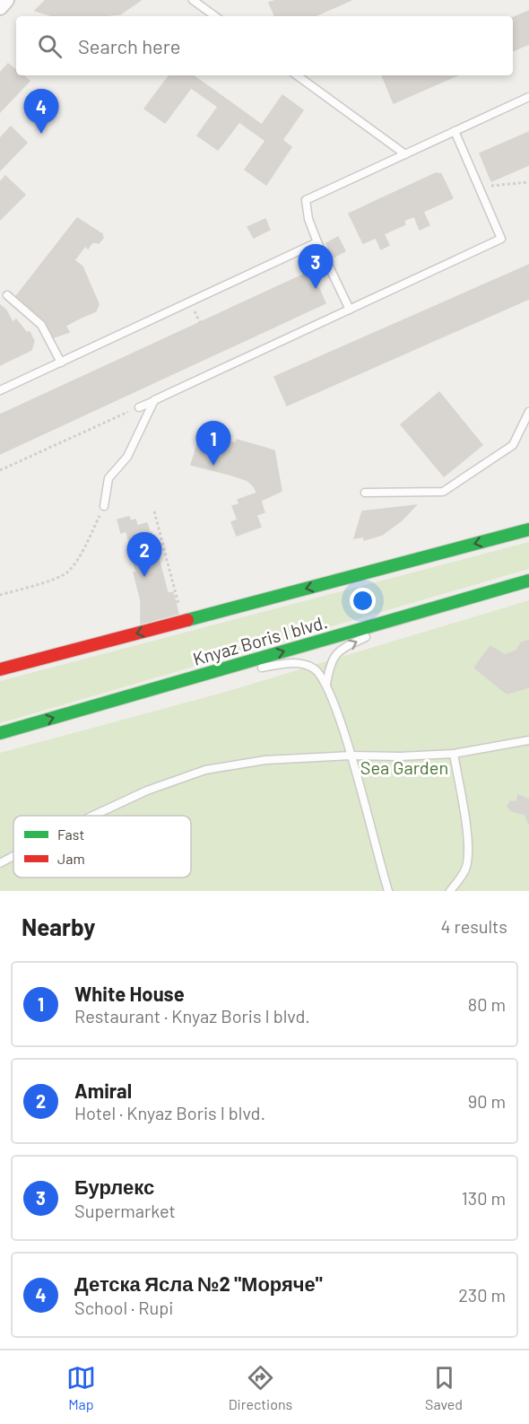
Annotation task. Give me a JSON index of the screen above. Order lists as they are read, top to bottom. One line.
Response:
{"streets":{"main road":["Knyaz Boris I blvd."]},"parks":["Sea Garden"],"legend":["Fast","Jam"],"page":{"search":"Search here","pins":["4","3","1","2"],"heading":["Nearby","4 results"],"list":[{"mark":"1","name":"White House","note":"Restaurant · Knyaz Boris I blvd.","value":"80 m"},{"mark":"2","name":"Amiral","note":"Hotel · Knyaz Boris I blvd.","value":"90 m"},{"mark":"3","name":"Бурлекс","note":"Supermarket","value":"130 m"},{"mark":"4","name":"Детска Ясла №2 \"Моряче\"","note":"School · Rupi","value":"230 m"}],"nav":["Map","Directions","Saved"]}}
